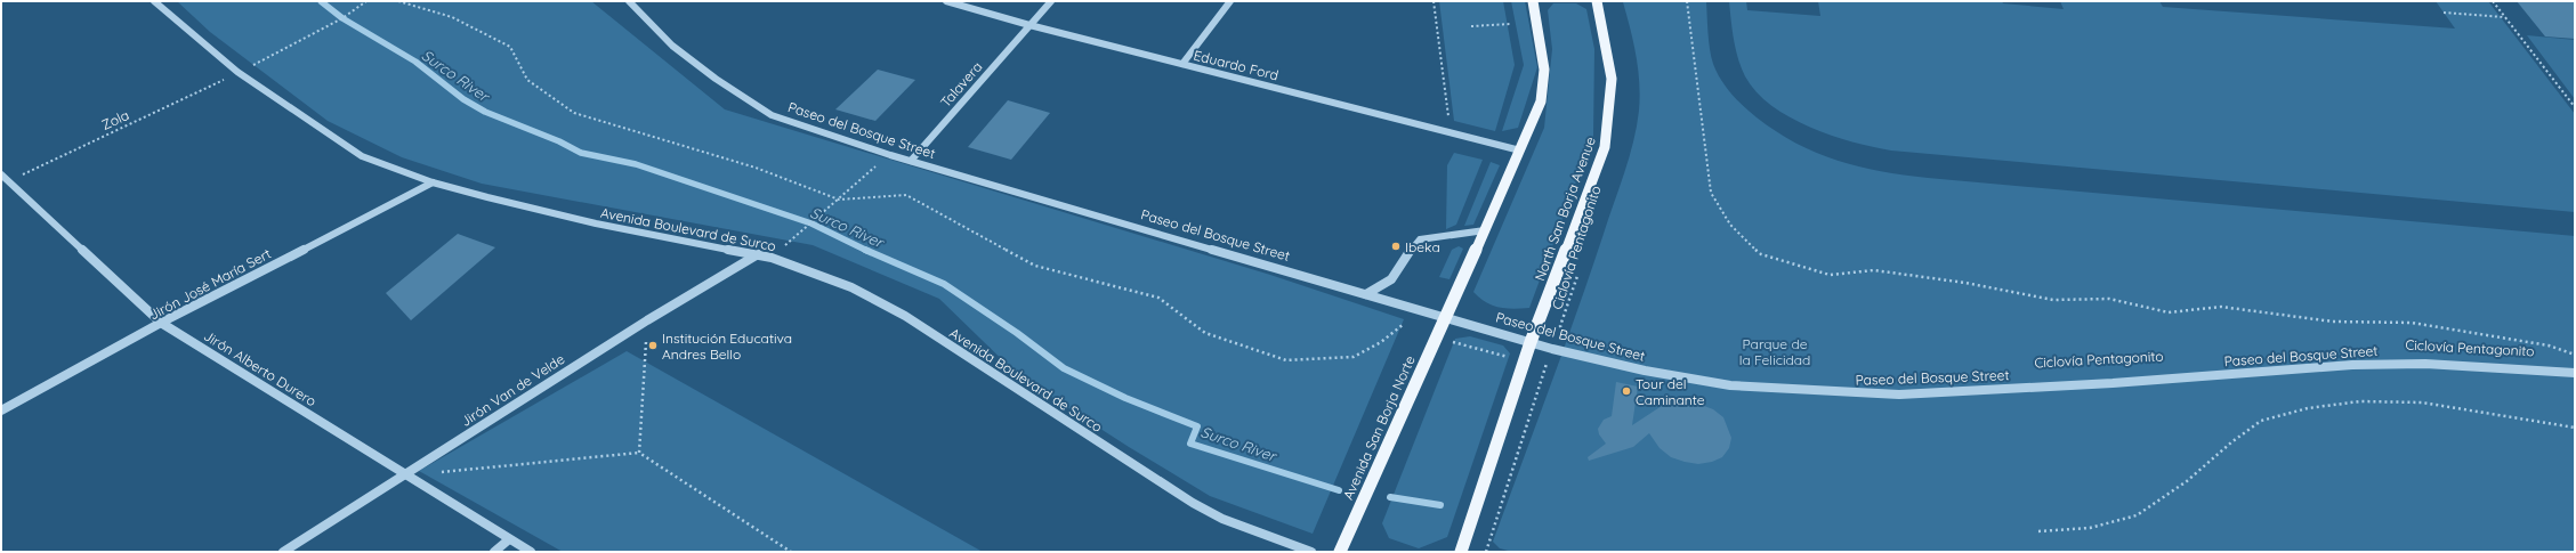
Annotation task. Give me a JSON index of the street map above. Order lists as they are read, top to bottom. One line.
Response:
{"streets":{"main road":["North San Borja Avenue","Avenida San Borja Norte"],"street":["Eduardo Ford","Talavera","Paseo del Bosque Street","Avenida Boulevard de Surco","Jirón José María Sert","Jirón Alberto Durero","Jirón Van de Velde"],"path":["Zola","Ciclovía Pentagonito"]},"crossings":[["Eduardo Ford","Talavera"],["Talavera","Paseo del Bosque Street"],["Zola","Avenida Boulevard de Surco"],["Zola","Jirón Alberto Durero"],["Paseo del Bosque Street","North San Borja Avenue"],["Paseo del Bosque Street","Avenida San Borja Norte"],["Avenida Boulevard de Surco","Jirón José María Sert"],["Avenida Boulevard de Surco","Jirón Van de Velde"],["Jirón José María Sert","Jirón Alberto Durero"],["Jirón Alberto Durero","Jirón Van de Velde"]],"water":["Surco River"],"parks":["Parque de la Felicidad"],"places":["Ibeka","Institución Educativa Andres Bello","Tour del Caminante"]}
